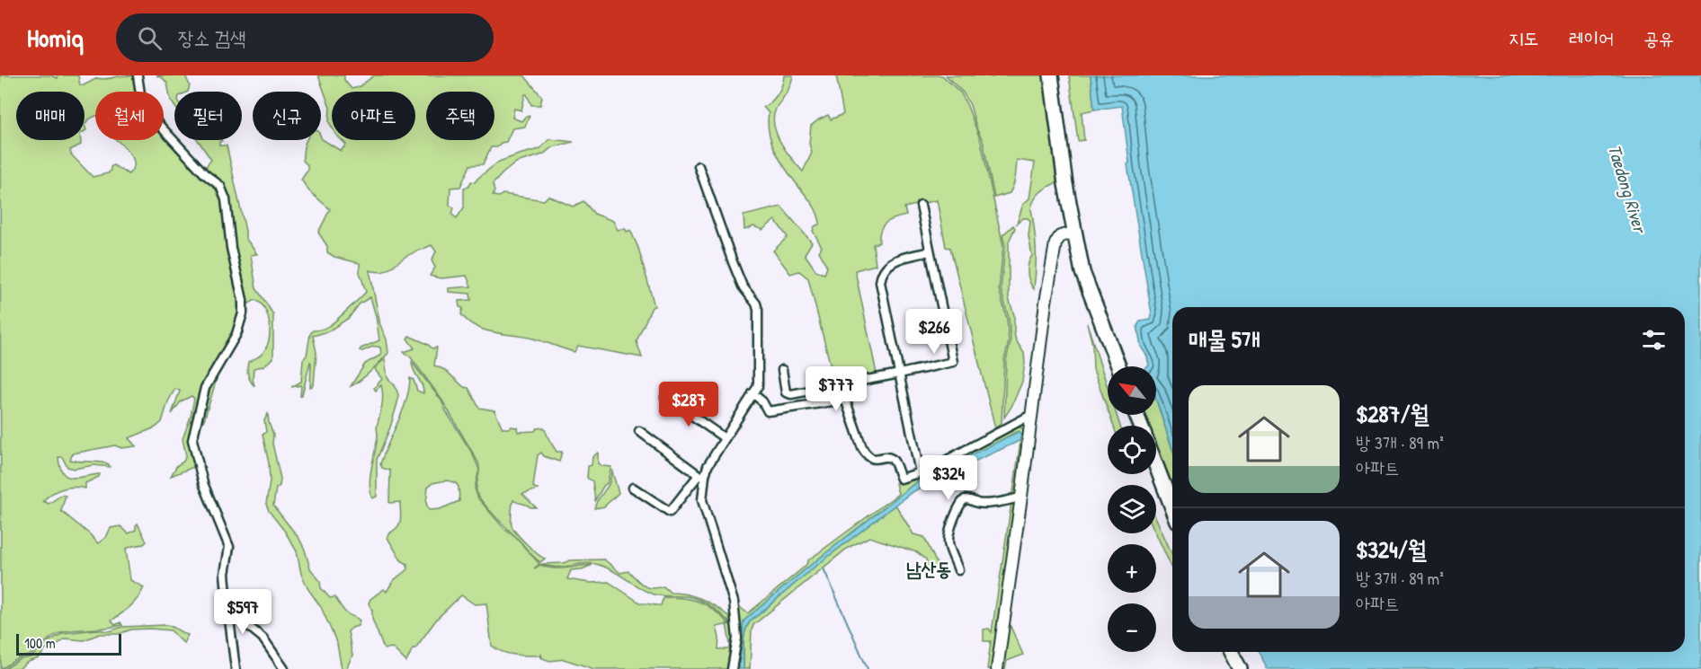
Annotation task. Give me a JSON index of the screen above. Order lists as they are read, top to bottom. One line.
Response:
{"districts":["남산동"],"water":["Taedong River"],"scale_bar":"100 m","north":"top left","page":{"header":"Homiq","search":"장소 검색","nav":["지도","레이어","공유"],"chip":["매매","월세","필터","신규","아파트","주택"],"heading":"매물 5개","price":["$266","$777","$287","$324","$597"],"map_buttons":["+","−"],"list":[{"name":"$287/월","note":"방 3개 · 89 m² · 아파트"},{"name":"$324/월","note":"방 3개 · 89 m² · 아파트"}],"scale":"100 m"}}
